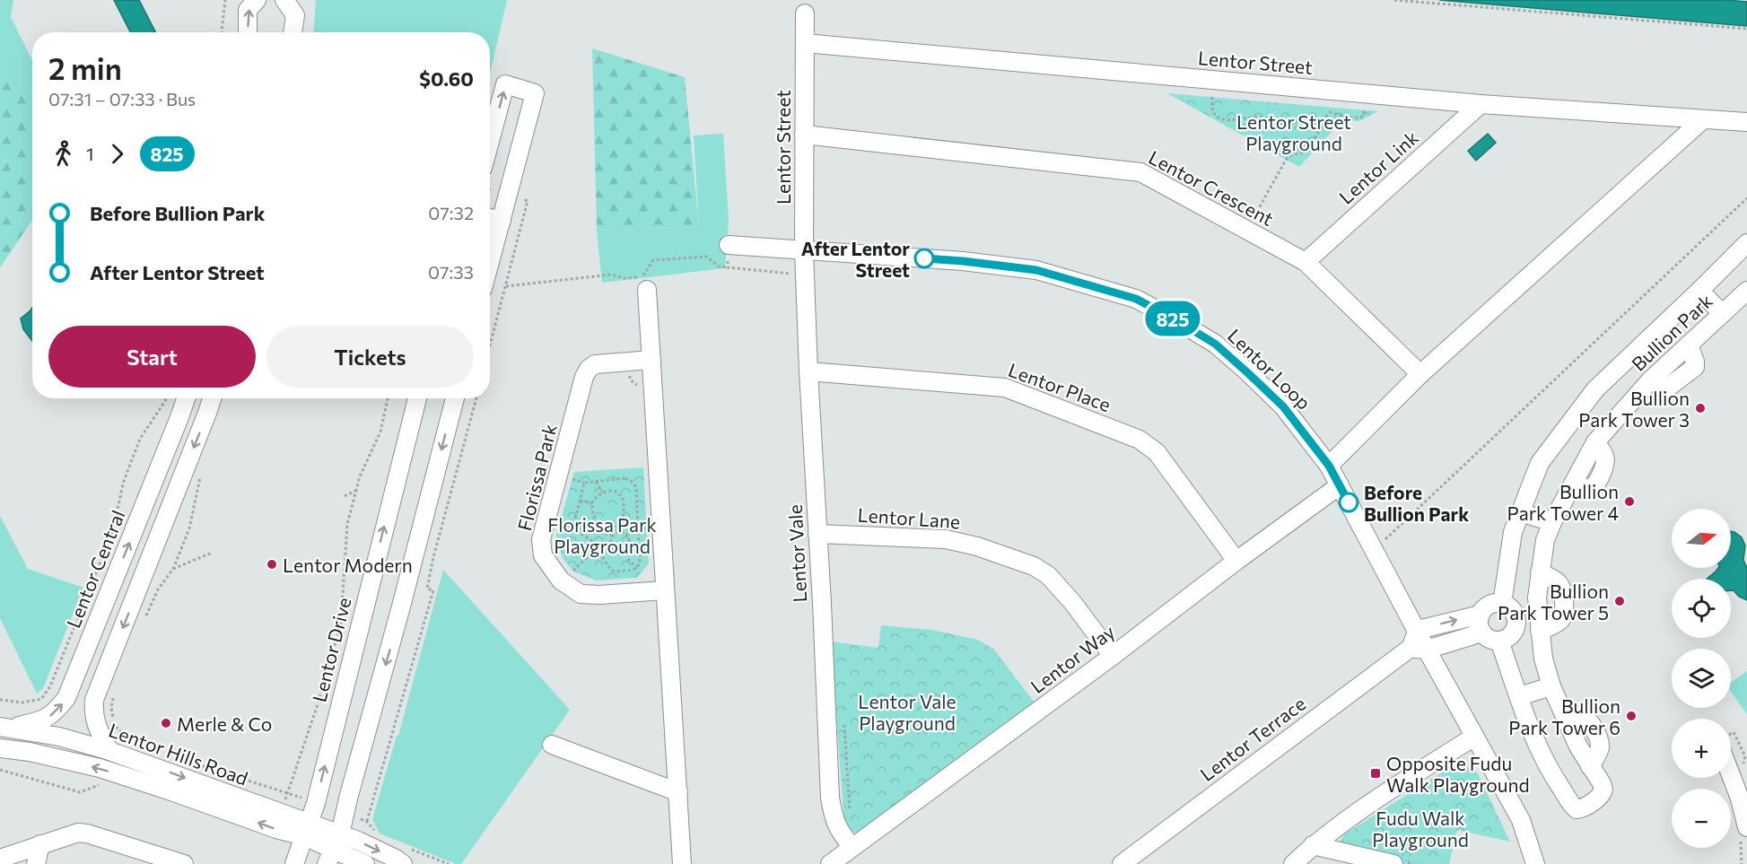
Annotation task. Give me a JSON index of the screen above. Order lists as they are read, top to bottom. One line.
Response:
{"streets":{"street":["Lentor Street","Lentor Link","Lentor Crescent","Bullion Park","Lentor Loop","Lentor Place","Florissa Park","Lentor Lane","Lentor Vale","Lentor Central","Lentor Drive","Lentor Way","Lentor Terrace","Lentor Hills Road"]},"crossings":[["Lentor Street","Lentor Link"],["Lentor Street","Lentor Crescent"],["Lentor Street","Lentor Loop"],["Lentor Street","Lentor Vale"],["Lentor Link","Lentor Crescent"],["Lentor Loop","Lentor Vale"],["Lentor Loop","Lentor Way"],["Lentor Loop","Lentor Terrace"],["Lentor Place","Lentor Vale"],["Lentor Place","Lentor Way"],["Lentor Lane","Lentor Vale"],["Lentor Lane","Lentor Way"],["Lentor Vale","Lentor Way"],["Lentor Central","Lentor Hills Road"],["Lentor Drive","Lentor Hills Road"]],"parks":["Lentor Street Playground","Florissa Park Playground","Lentor Vale Playground","Fudu Walk Playground"],"places":{"other":["After Lentor Street","Bullion Park Tower 3","Bullion Park Tower 4","Before Bullion Park","Lentor Modern","Bullion Park Tower 5","Bullion Park Tower 6","Merle & Co"],"transit":["Opposite Fudu Walk Playground"]},"lines":["bus line 825"],"north":"right","page":{"on_map":"825","heading":["2 min","07:31 – 07:33 · Bus","$0.60"],"legs":["1","825"],"list":[{"name":"Before Bullion Park","value":"07:32"},{"name":"After Lentor Street","value":"07:33"}],"buttons":["Start","Tickets"],"map_buttons":["+","−"]}}
